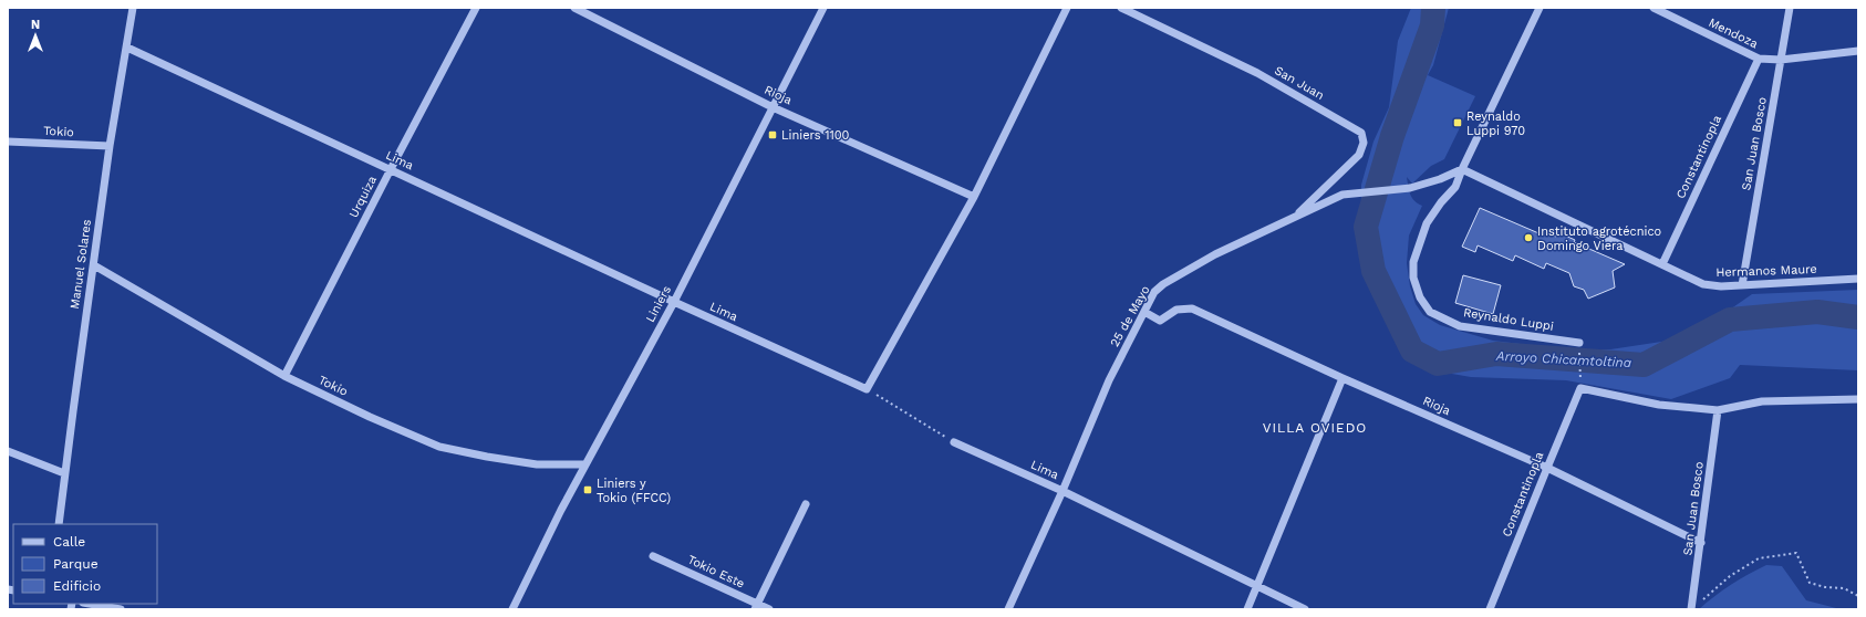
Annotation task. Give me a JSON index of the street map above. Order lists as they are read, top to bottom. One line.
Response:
{"streets":{"street":["Mendoza","San Juan","Rioja","Tokio","San Juan Bosco","Constantinopla","Lima","Urquiza","Manuel Solares","Hermanos Maure","Liniers","25 de Mayo","Reynaldo Luppi","Tokio Este"]},"crossings":[["Mendoza","San Juan Bosco"],["Mendoza","Constantinopla"],["San Juan","25 de Mayo"],["Rioja","San Juan Bosco"],["Rioja","Constantinopla"],["Rioja","Liniers"],["Rioja","25 de Mayo"],["Tokio","Urquiza"],["Tokio","Manuel Solares"],["Tokio","Liniers"],["San Juan Bosco","Hermanos Maure"],["Constantinopla","Hermanos Maure"],["Lima","Urquiza"],["Lima","Manuel Solares"],["Lima","Liniers"],["Lima","25 de Mayo"],["Hermanos Maure","25 de Mayo"],["Hermanos Maure","Reynaldo Luppi"],["25 de Mayo","Reynaldo Luppi"]],"districts":["VILLA OVIEDO"],"water":["Arroyo Chicamtoltina"],"places":{"transit":["Reynaldo Luppi 970","Liniers 1100","Liniers y Tokio (FFCC)"],"other":["Instituto agrotécnico Domingo Viera"]},"legend":["Calle","Parque","Edificio"],"north":"top"}
